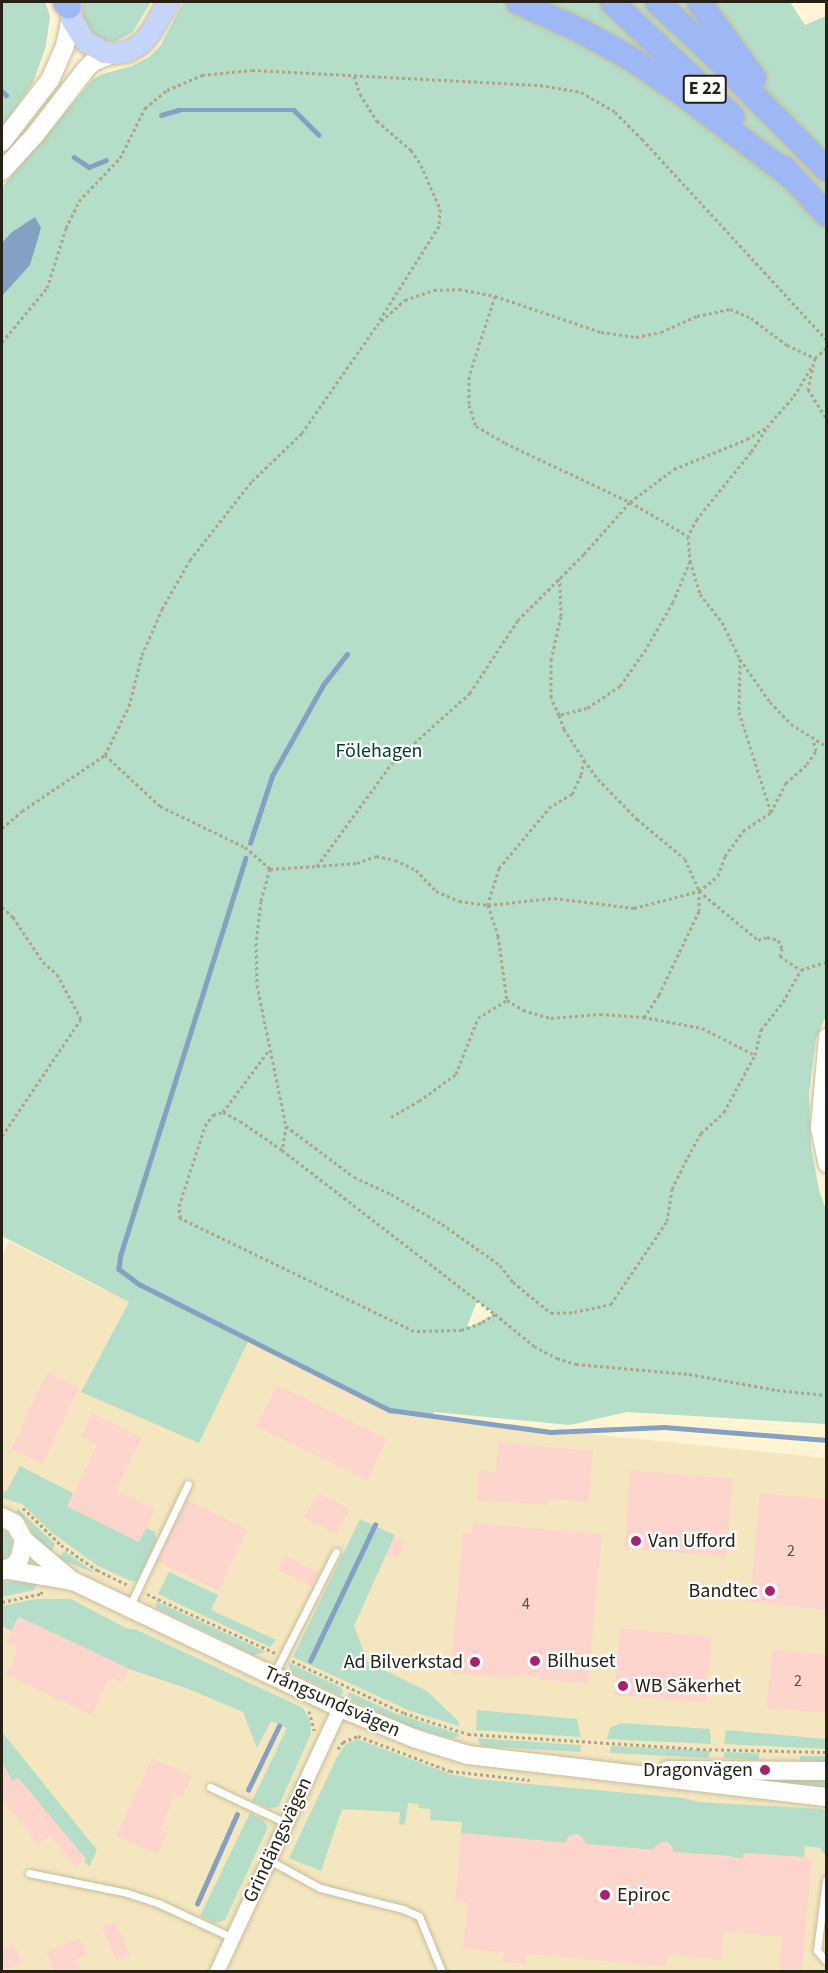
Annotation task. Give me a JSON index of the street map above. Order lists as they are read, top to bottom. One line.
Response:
{"streets":{"highway":["E 22"],"main road":["Trångsundsvägen"],"street":["Grindängsvägen"]},"crossings":[["Trångsundsvägen","Grindängsvägen"]],"parks":["Fölehagen"],"places":["Van Ufford","Bandtec","Bilhuset","Ad Bilverkstad","WB Säkerhet","Dragonvägen","Epiroc"],"house_numbers":["2","4","2"]}
